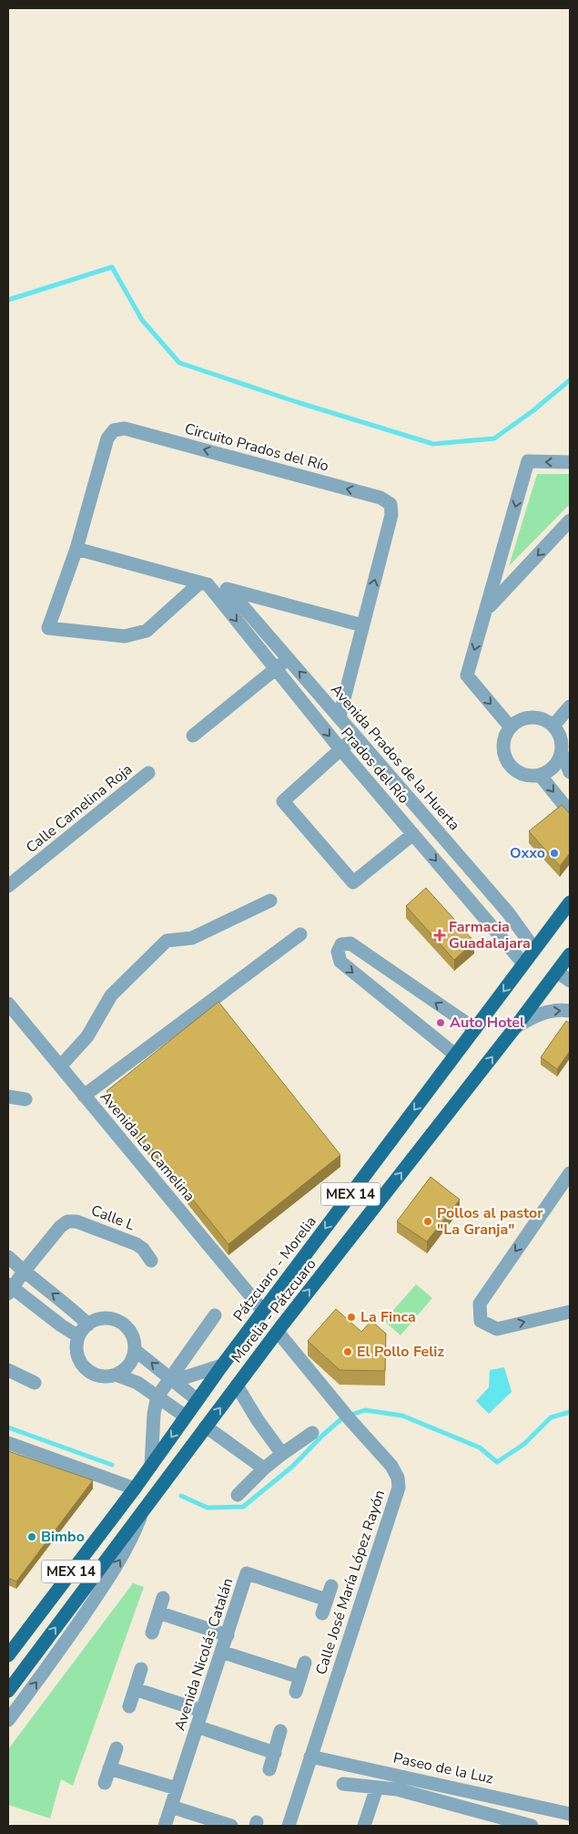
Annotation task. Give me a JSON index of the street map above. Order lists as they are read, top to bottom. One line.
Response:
{"streets":{"main road":["MEX 14","Pátzcuaro - Morelia","Morelia - Pátzcuaro"],"street":["Circuito Prados del Río","Avenida Prados de la Huerta","Prados del Río","Calle Camelina Roja","Avenida La Camelina","Calle L","Calle José María López Rayón","Avenida Nicolás Catalán","Paseo de la Luz"]},"crossings":[["Circuito Prados del Río","Avenida Prados de la Huerta"],["Circuito Prados del Río","Prados del Río"],["Avenida Prados de la Huerta","Pátzcuaro - Morelia"],["Prados del Río","Pátzcuaro - Morelia"],["Avenida La Camelina","Pátzcuaro - Morelia"],["Morelia - Pátzcuaro","Calle José María López Rayón"],["Calle José María López Rayón","Paseo de la Luz"]],"one_way":["Prados del Río","Pátzcuaro - Morelia","Morelia - Pátzcuaro"],"places":{"other":["Oxxo","Auto Hotel","Pollos al pastor \"La Granja\"","La Finca","El Pollo Feliz","Bimbo"],"health":["Farmacia Guadalajara"]}}
